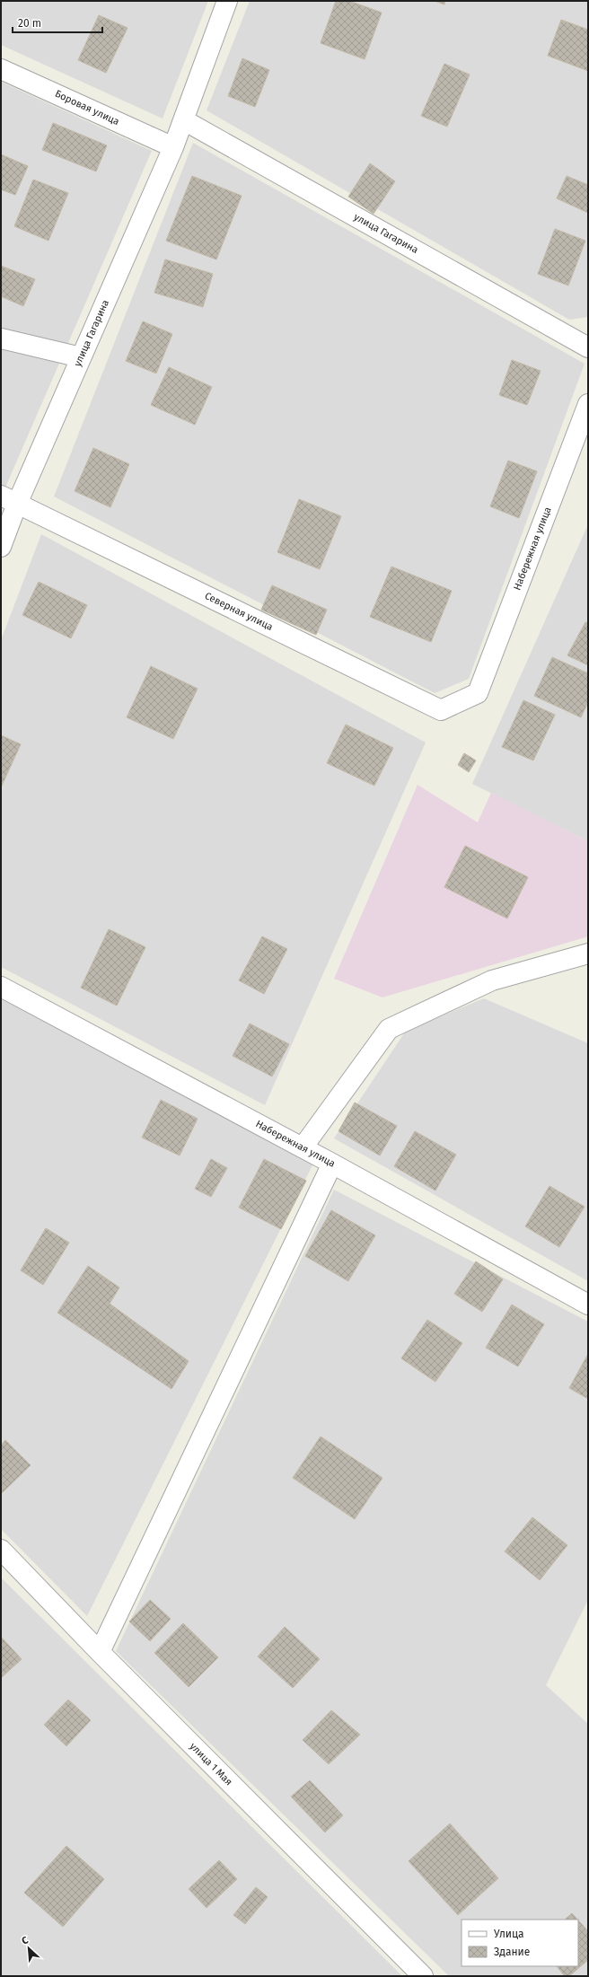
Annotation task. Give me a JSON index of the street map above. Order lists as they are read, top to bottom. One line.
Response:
{"streets":{"street":["Боровая улица","улица Гагарина","Набережная улица","Северная улица","улица 1 Мая"]},"crossings":[["Боровая улица","улица Гагарина"],["улица Гагарина","Северная улица"],["Набережная улица","Северная улица"]],"legend":["Улица","Здание"],"scale_bar":"20 m","north":"top left"}
